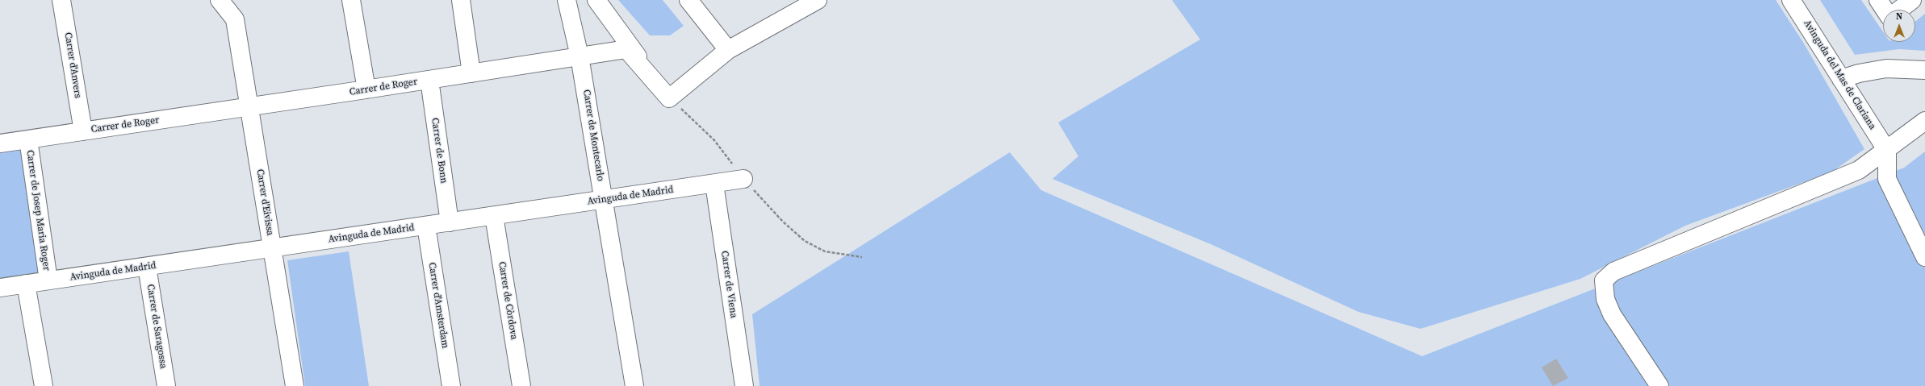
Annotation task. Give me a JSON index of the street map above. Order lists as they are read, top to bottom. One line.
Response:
{"streets":{"street":["Carrer d'Anvers","Avinguda del Mas de Clariana","Carrer de Roger","Carrer de Montecarlo","Carrer de Bonn","Avinguda de Madrid","Carrer d'Eivissa","Carrer de Josep Maria Roger","Carrer de Viena","Carrer de Còrdova","Carrer d'Amsterdam","Carrer de Saragossa"]},"crossings":[["Carrer d'Anvers","Carrer de Roger"],["Carrer de Roger","Carrer de Montecarlo"],["Carrer de Roger","Carrer de Bonn"],["Carrer de Roger","Carrer d'Eivissa"],["Carrer de Roger","Carrer de Josep Maria Roger"],["Carrer de Montecarlo","Avinguda de Madrid"],["Carrer de Bonn","Avinguda de Madrid"],["Avinguda de Madrid","Carrer d'Eivissa"],["Avinguda de Madrid","Carrer de Josep Maria Roger"],["Avinguda de Madrid","Carrer de Viena"],["Avinguda de Madrid","Carrer de Còrdova"],["Avinguda de Madrid","Carrer d'Amsterdam"],["Avinguda de Madrid","Carrer de Saragossa"]],"north":"top"}
